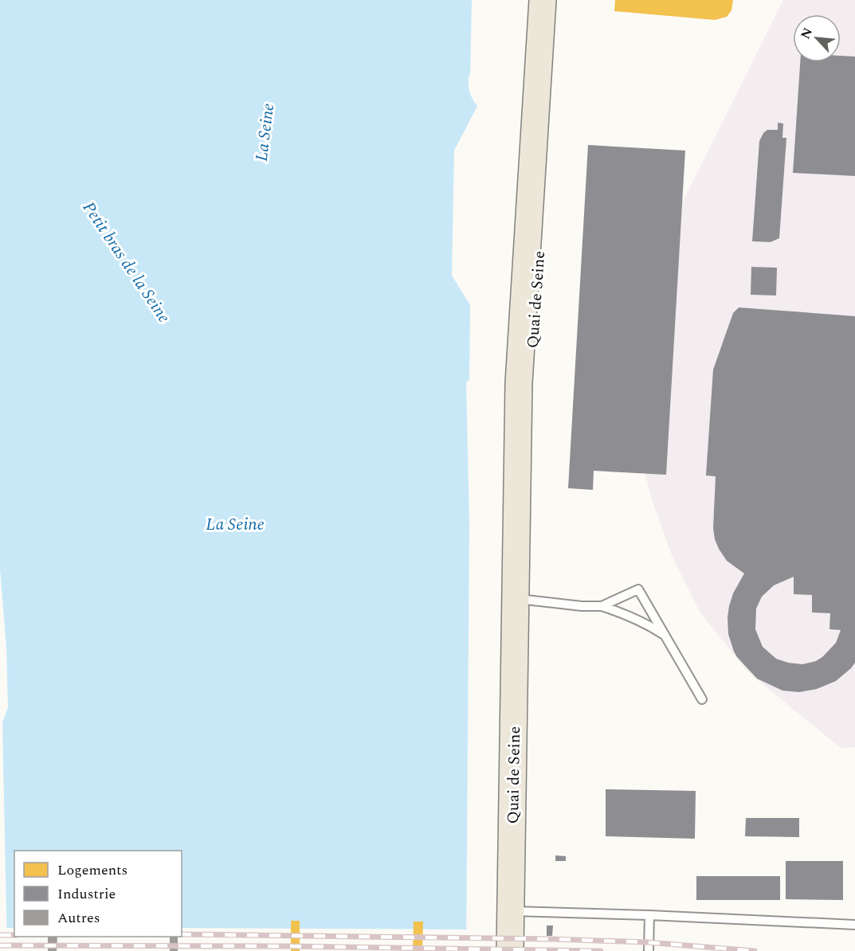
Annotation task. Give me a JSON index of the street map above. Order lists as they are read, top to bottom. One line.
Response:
{"streets":{"main road":["Quai de Seine"]},"water":["La Seine","Petit bras de la Seine"],"legend":["Logements","Industrie","Autres"],"north":"top left"}
